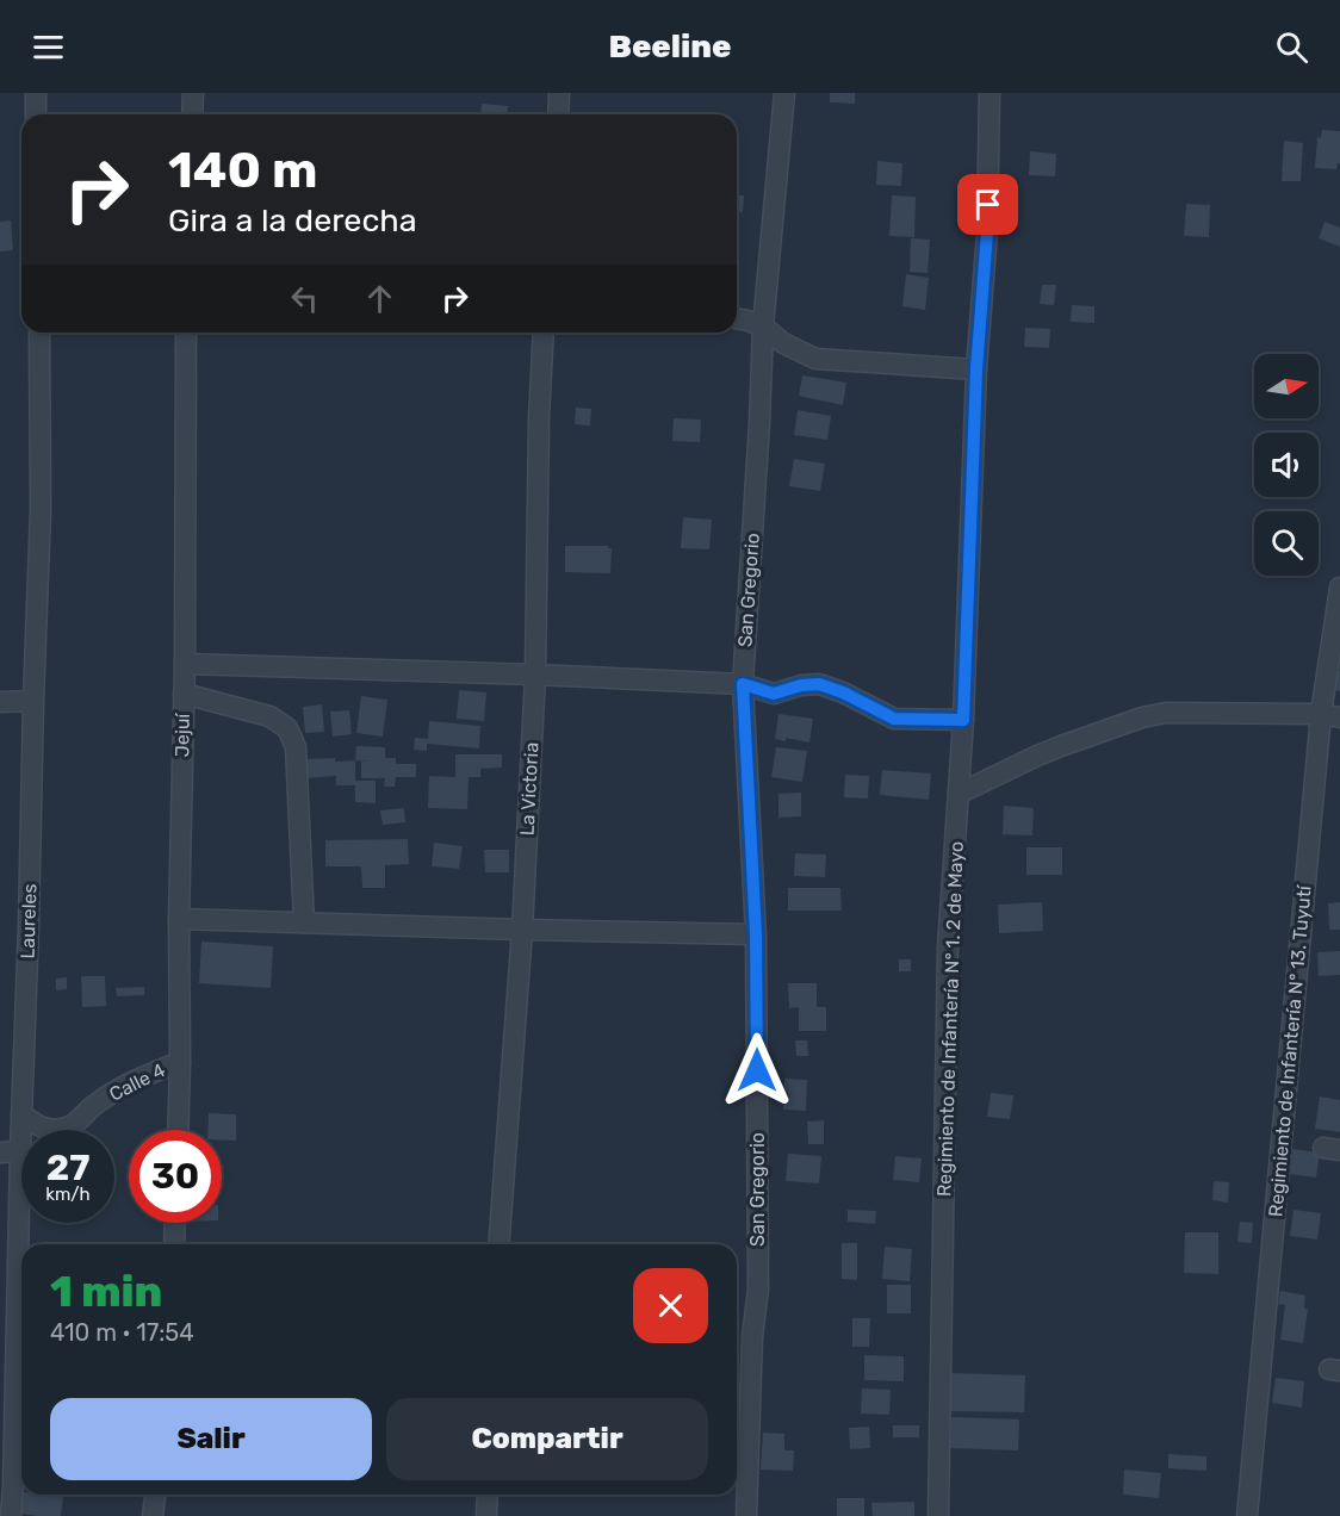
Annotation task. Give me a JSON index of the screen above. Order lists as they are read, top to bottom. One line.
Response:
{"streets":{"street":["San Gregorio","Jejuí","La Victoria","Laureles","Regimiento de Infantería N° 1. 2 de Mayo","Regimiento de Infantería N° 13. Tuyutí","Calle 4"]},"crossings":[["Jejuí","Calle 4"],["Laureles","Calle 4"]],"north":"right","page":{"header":"Beeline","turn":["140 m","Gira a la derecha"],"speed":"27 km/h","limit":"30","heading":["1 min","410 m · 17:54"],"buttons":["Salir","Compartir"]}}
